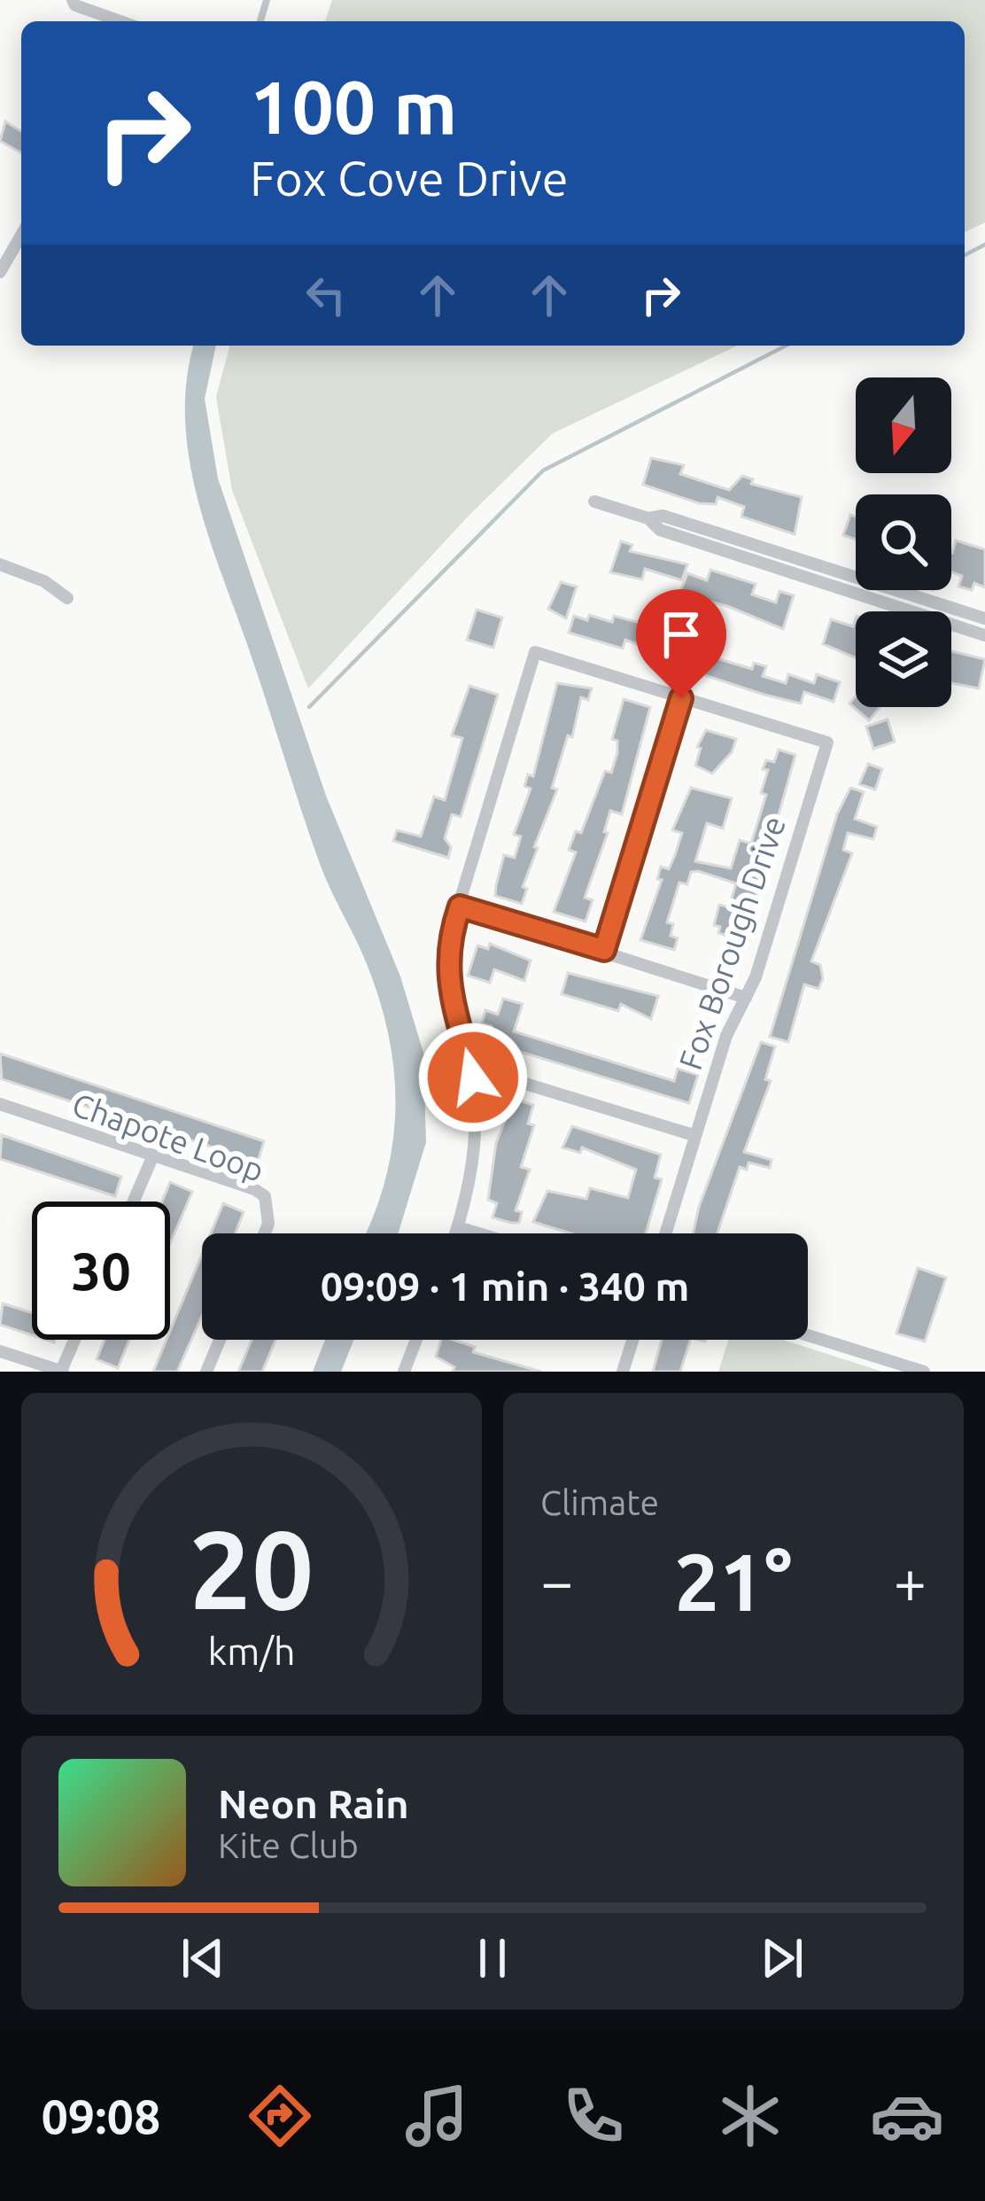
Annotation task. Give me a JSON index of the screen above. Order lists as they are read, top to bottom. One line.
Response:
{"streets":{"street":["Fox Borough Drive","Chapote Loop"]},"north":"bottom","page":{"turn":["100 m","Fox Cove Drive"],"limit":"30","trip":"09:09 · 1 min · 340 m","tile":"Climate","heat":["−","21°","+"],"song":["Neon Rain","Kite Club"],"tabs":"09:08","gauge":["20","km/h"]}}
